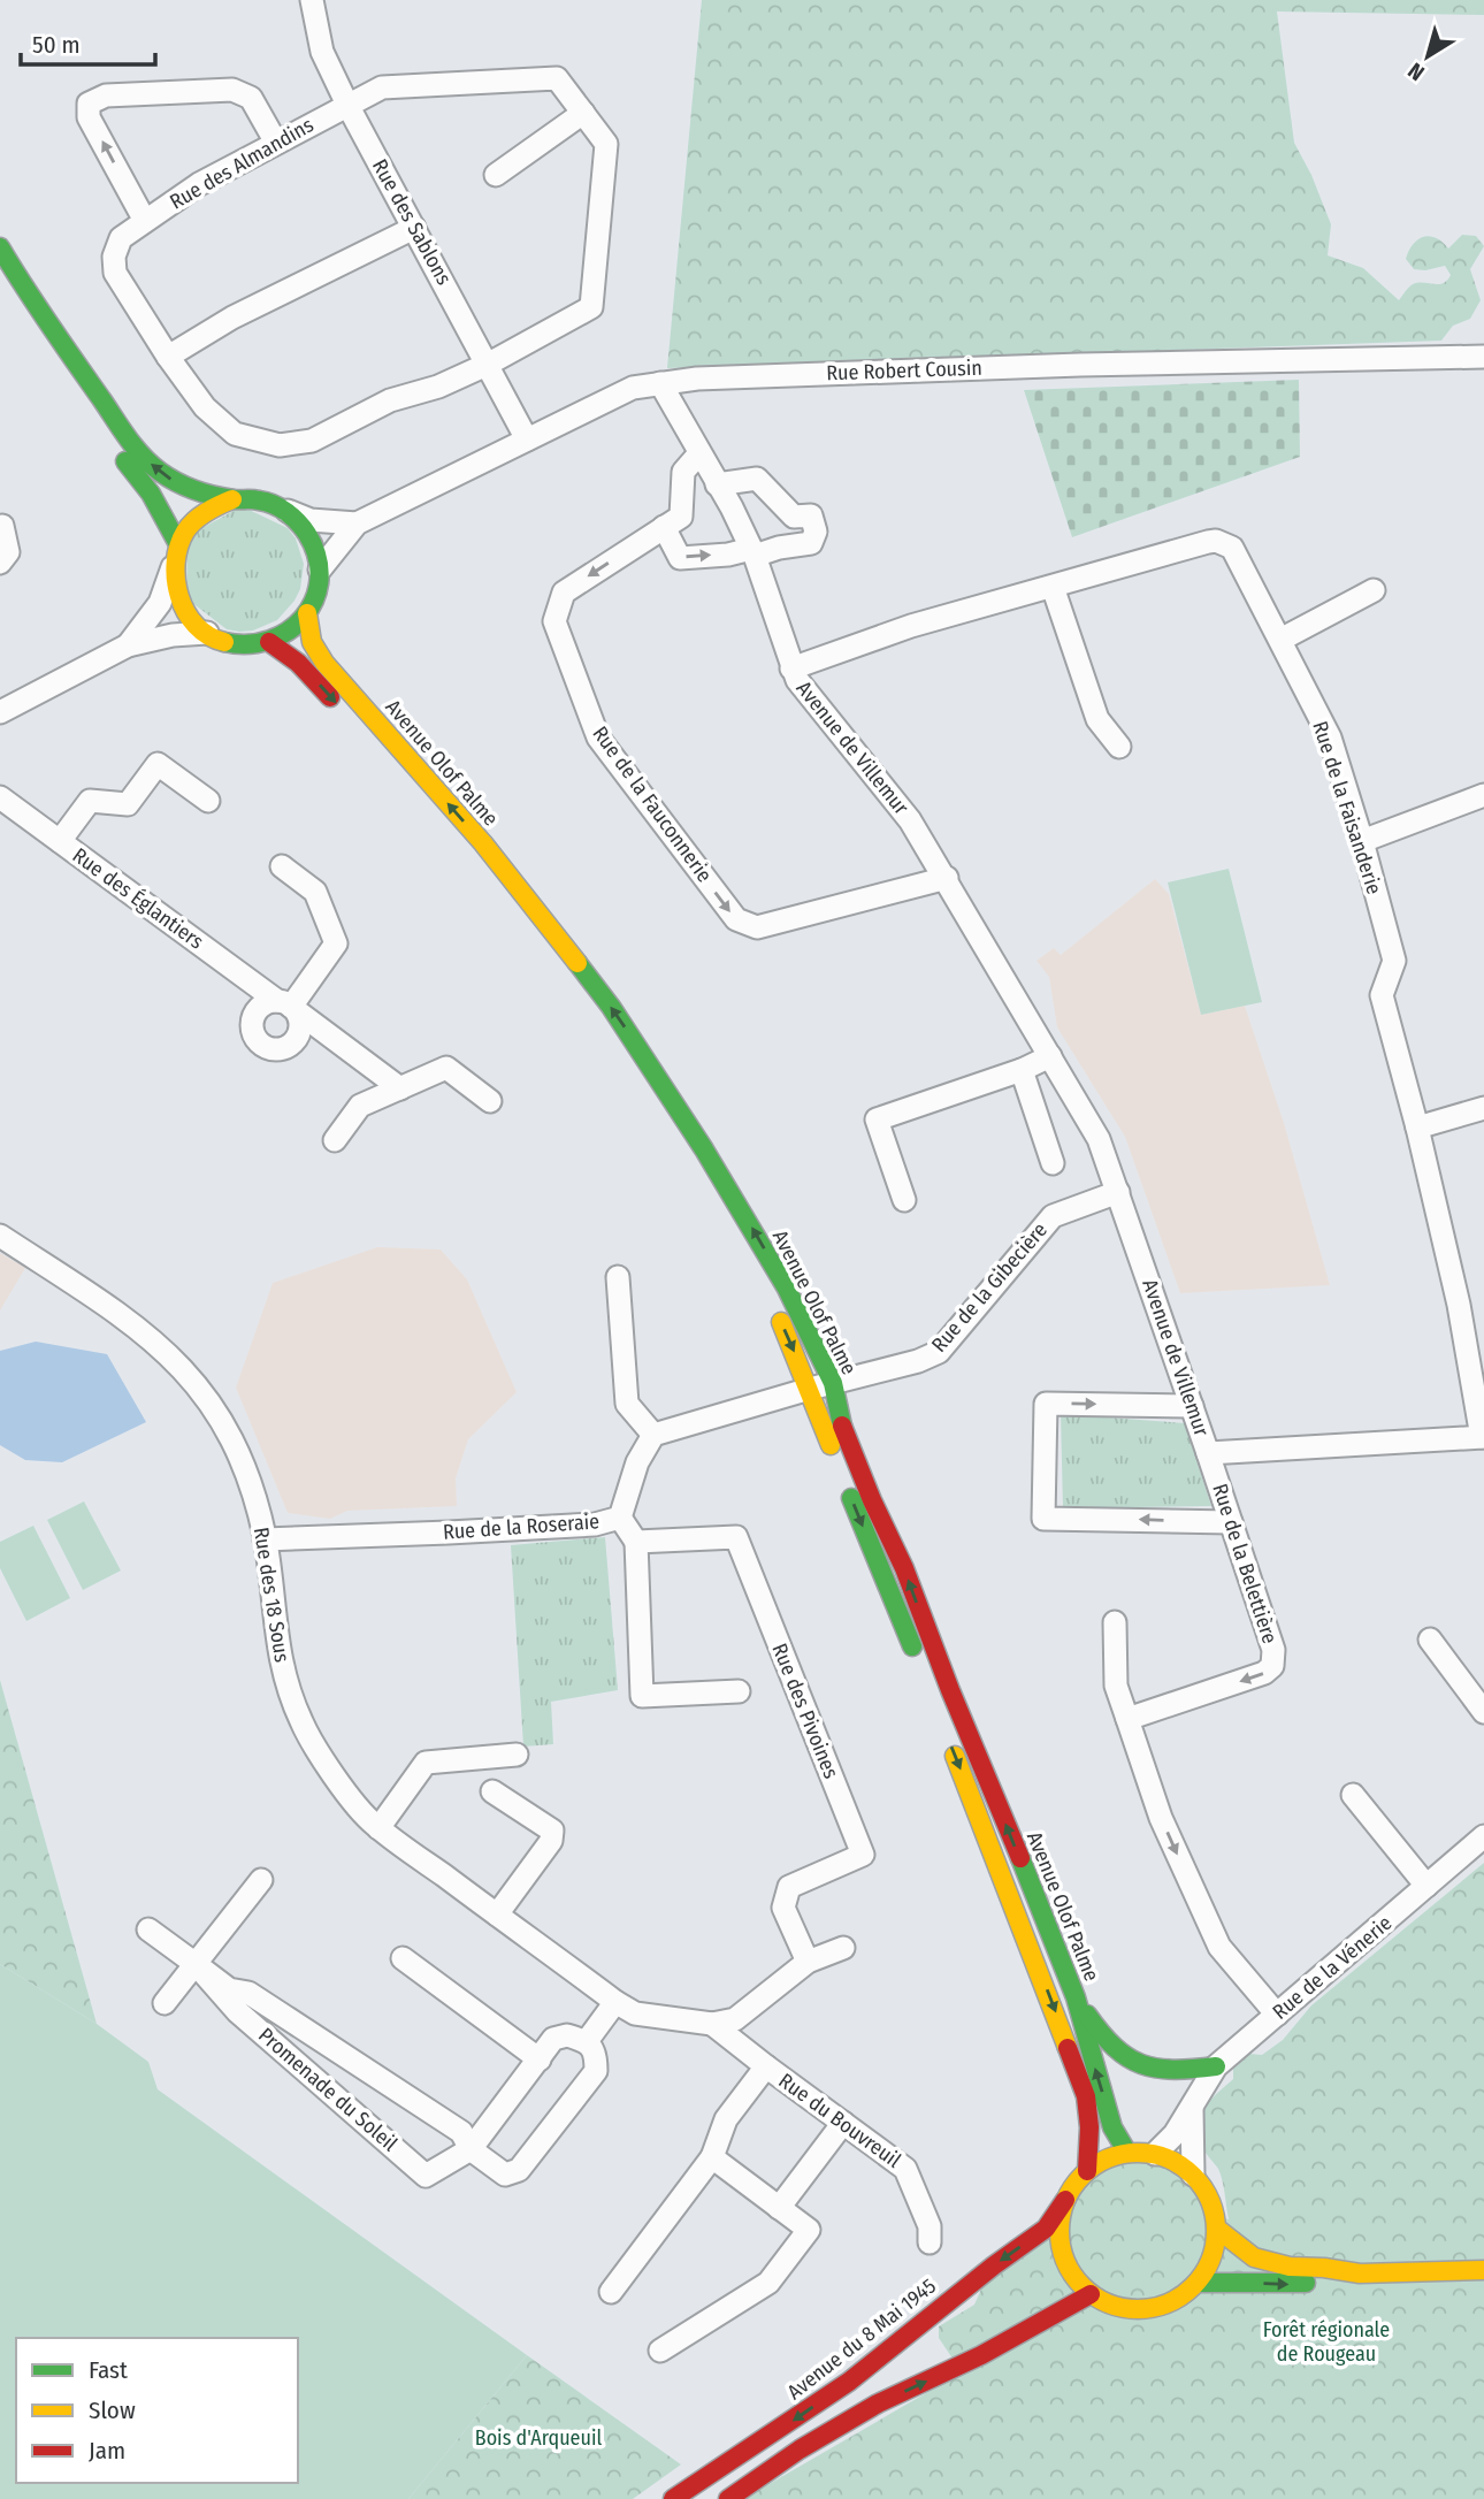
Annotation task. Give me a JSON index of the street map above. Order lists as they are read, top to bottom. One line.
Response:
{"streets":{"main road":["Avenue Olof Palme","Avenue du 8 Mai 1945"],"street":["Rue des Almandins","Rue des Sablons","Rue Robert Cousin","Avenue de Villemur","Rue de la Fauconnerie","Rue de la Faisanderie","Rue des Églantiers","Rue de la Gibecière","Rue de la Roseraie","Rue de la Belettière","Rue des 18 Sous","Rue des Pivoines","Rue de la Vénerie","Promenade du Soleil","Rue du Bouvreuil"]},"crossings":[["Rue des Almandins","Rue des Sablons"],["Rue des Sablons","Rue Robert Cousin"],["Rue Robert Cousin","Avenue de Villemur"],["Rue Robert Cousin","Avenue Olof Palme"],["Avenue de Villemur","Rue de la Fauconnerie"],["Avenue de Villemur","Rue de la Faisanderie"],["Avenue de Villemur","Rue de la Gibecière"],["Avenue de Villemur","Rue de la Belettière"],["Avenue Olof Palme","Rue de la Gibecière"],["Avenue Olof Palme","Rue de la Vénerie"],["Avenue Olof Palme","Avenue du 8 Mai 1945"],["Rue de la Roseraie","Rue des 18 Sous"],["Rue des 18 Sous","Rue du Bouvreuil"],["Rue de la Vénerie","Avenue du 8 Mai 1945"]],"parks":["Forêt régionale de Rougeau","Bois d'Arqueuil"],"legend":["Fast","Slow","Jam"],"scale_bar":"50 m","north":"bottom left"}
